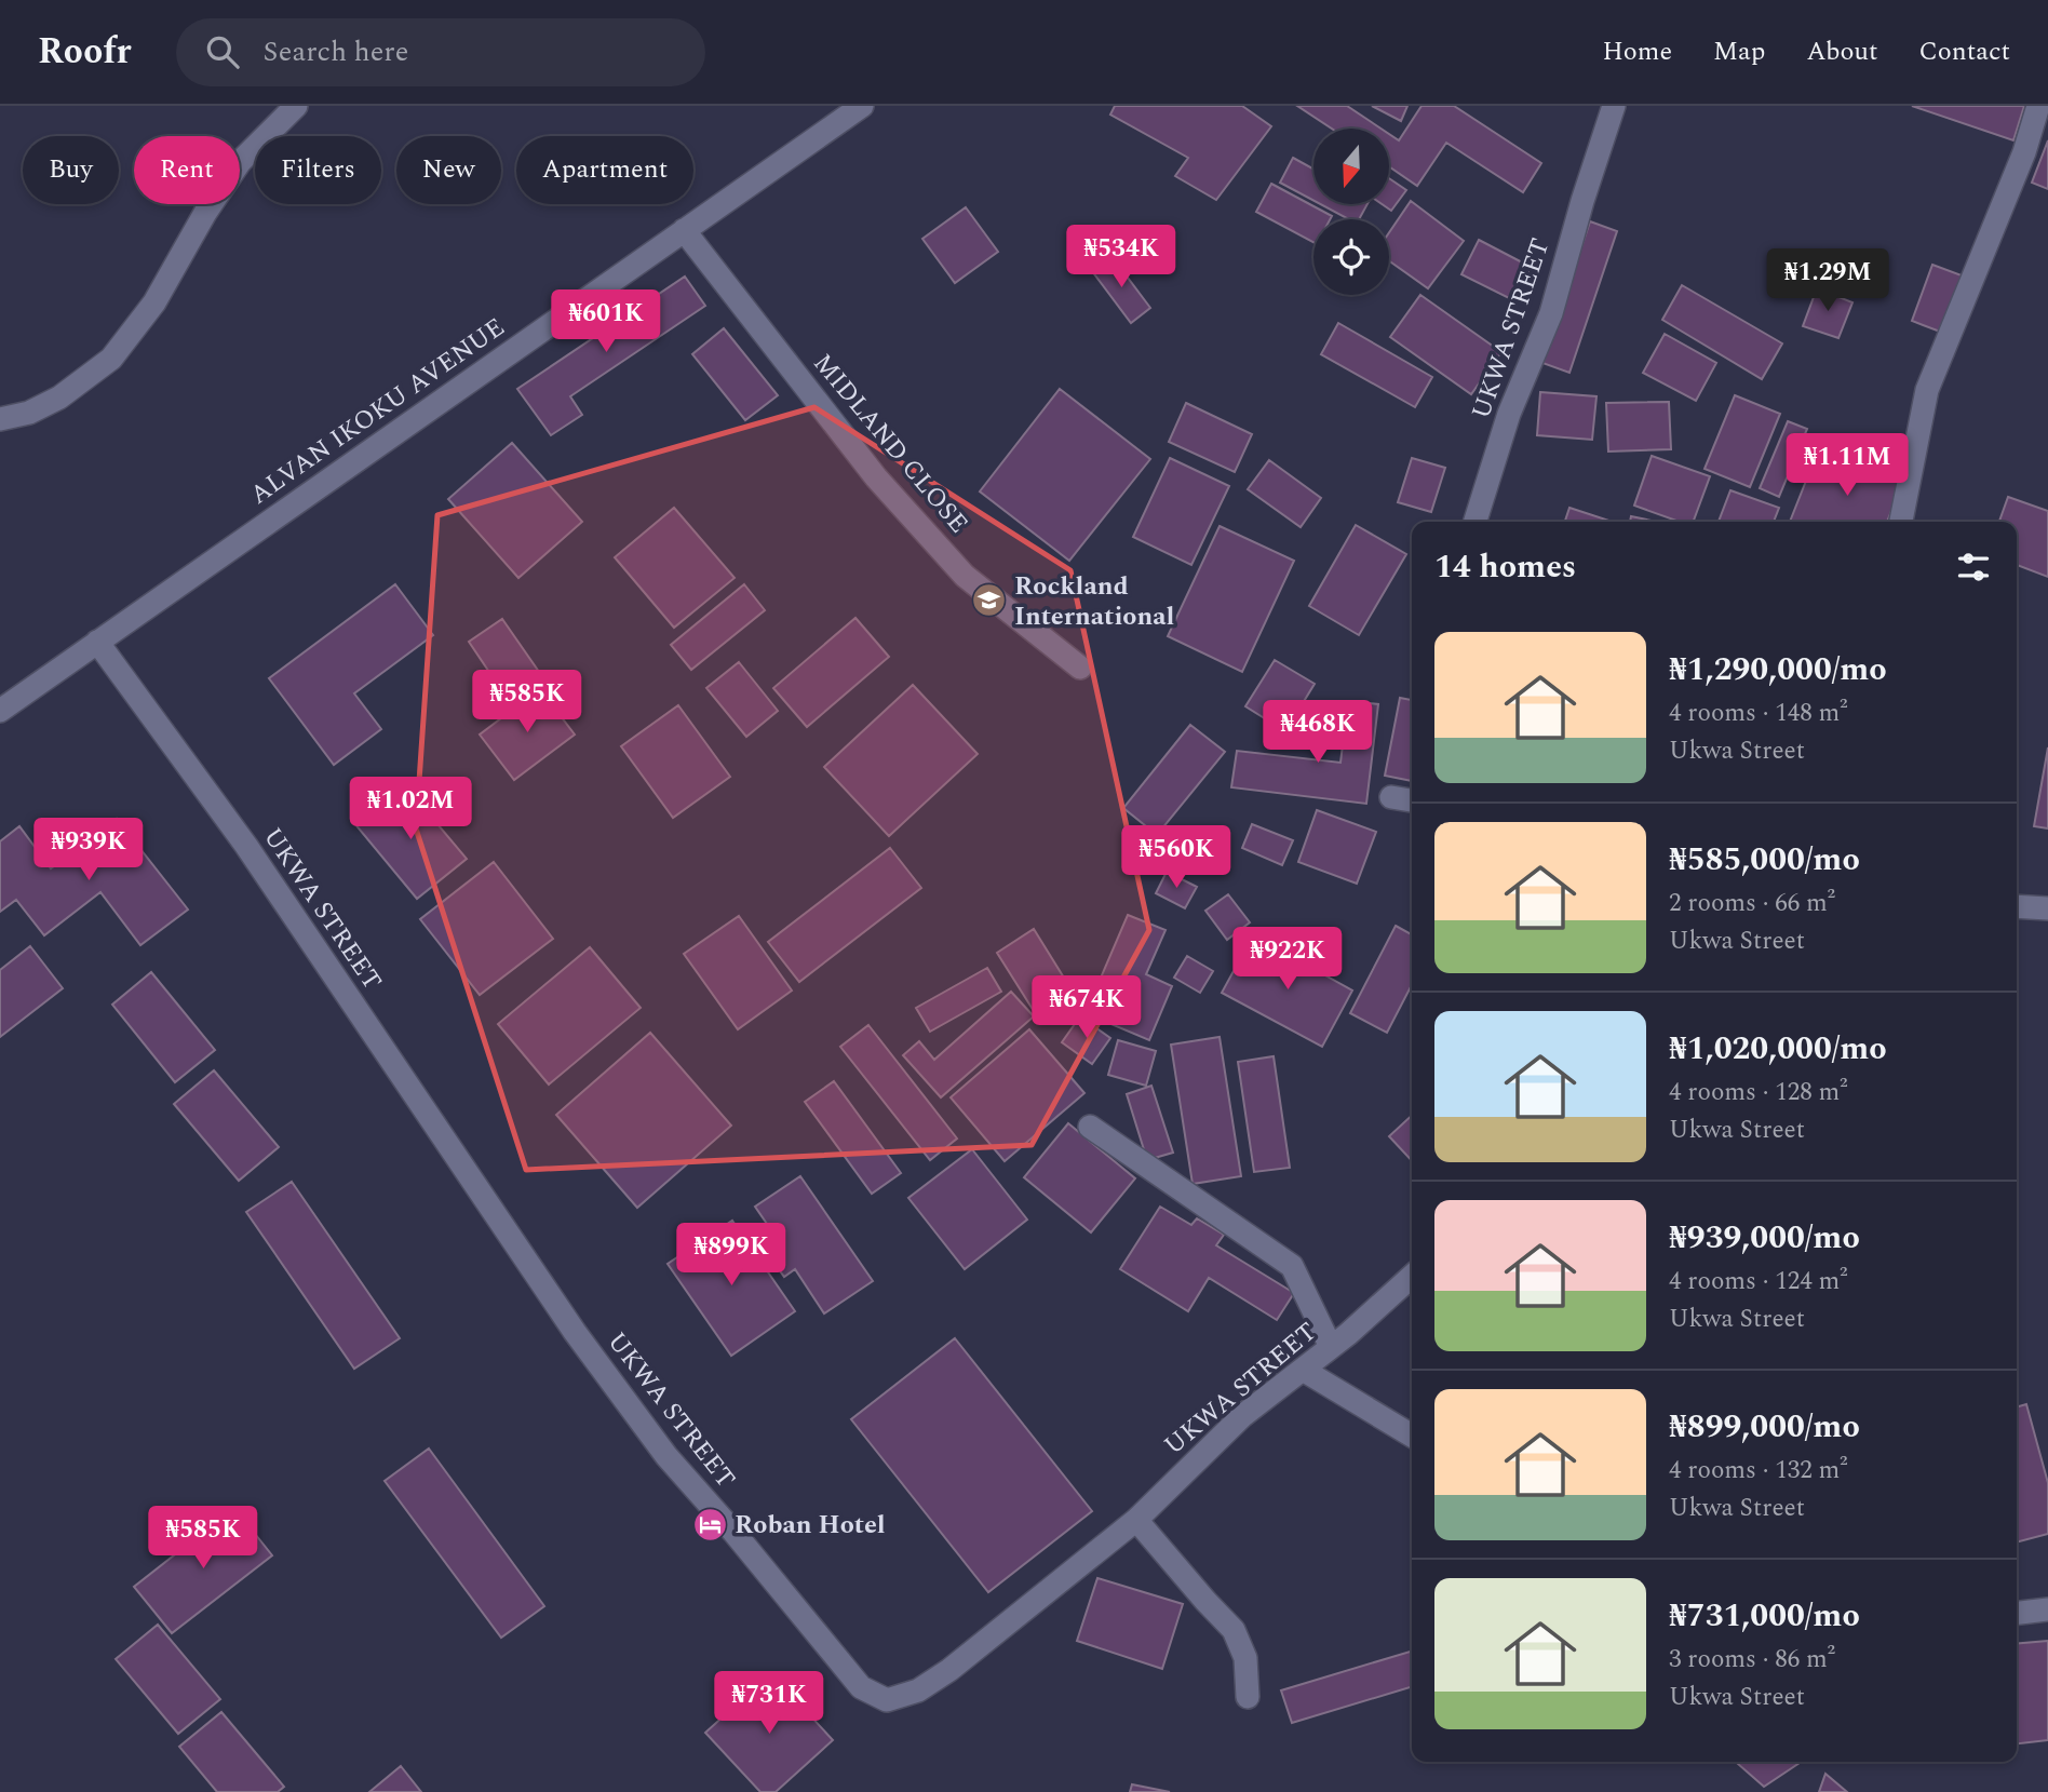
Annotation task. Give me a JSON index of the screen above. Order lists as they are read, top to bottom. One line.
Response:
{"streets":{"street":["UKWA STREET","ALVAN IKOKU AVENUE","MIDLAND CLOSE"]},"crossings":[["UKWA STREET","ALVAN IKOKU AVENUE"],["ALVAN IKOKU AVENUE","MIDLAND CLOSE"]],"places":{"school or university":["Rockland International"],"hotel":["Roban Hotel"]},"north":"bottom","page":{"header":"Roofr","search":"Search here","nav":["Home","Map","About","Contact"],"chip":["Buy","Rent","Filters","New","Apartment"],"price":["₦534K","₦1.29M","₦601K","₦1.11M","₦585K","₦468K","₦1.02M","₦939K","₦560K","₦922K","₦674K","₦899K","₦585K","₦731K"],"heading":"14 homes","list":[{"name":"₦1,290,000/mo","note":"4 rooms · 148 m² · Ukwa Street"},{"name":"₦585,000/mo","note":"2 rooms · 66 m² · Ukwa Street"},{"name":"₦1,020,000/mo","note":"4 rooms · 128 m² · Ukwa Street"},{"name":"₦939,000/mo","note":"4 rooms · 124 m² · Ukwa Street"},{"name":"₦899,000/mo","note":"4 rooms · 132 m² · Ukwa Street"},{"name":"₦731,000/mo","note":"3 rooms · 86 m² · Ukwa Street"}]}}
